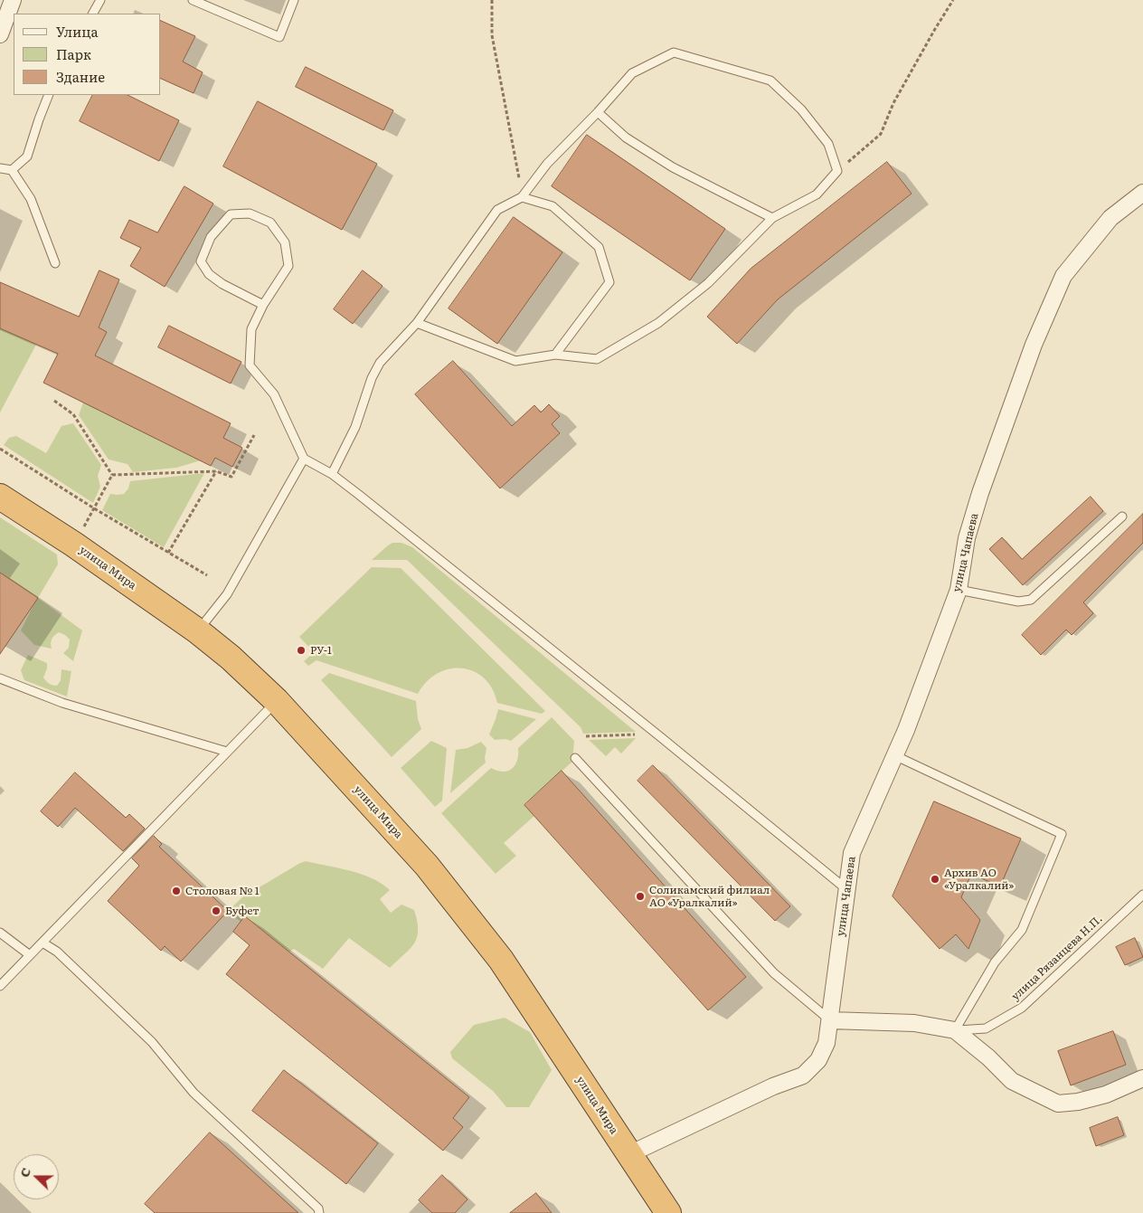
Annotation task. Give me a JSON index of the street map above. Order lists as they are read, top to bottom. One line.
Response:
{"streets":{"highway":["улица Мира"],"street":["улица Чапаева"],"lane":["улица Рязанцева Н.П."]},"crossings":[["улица Чапаева","улица Мира"]],"places":["РУ-1","Архив АО «Уралкалий»","Столовая № 1","Соликамский филиал АО «Уралкалий»","Буфет"],"legend":["Улица","Парк","Здание"],"north":"left"}
